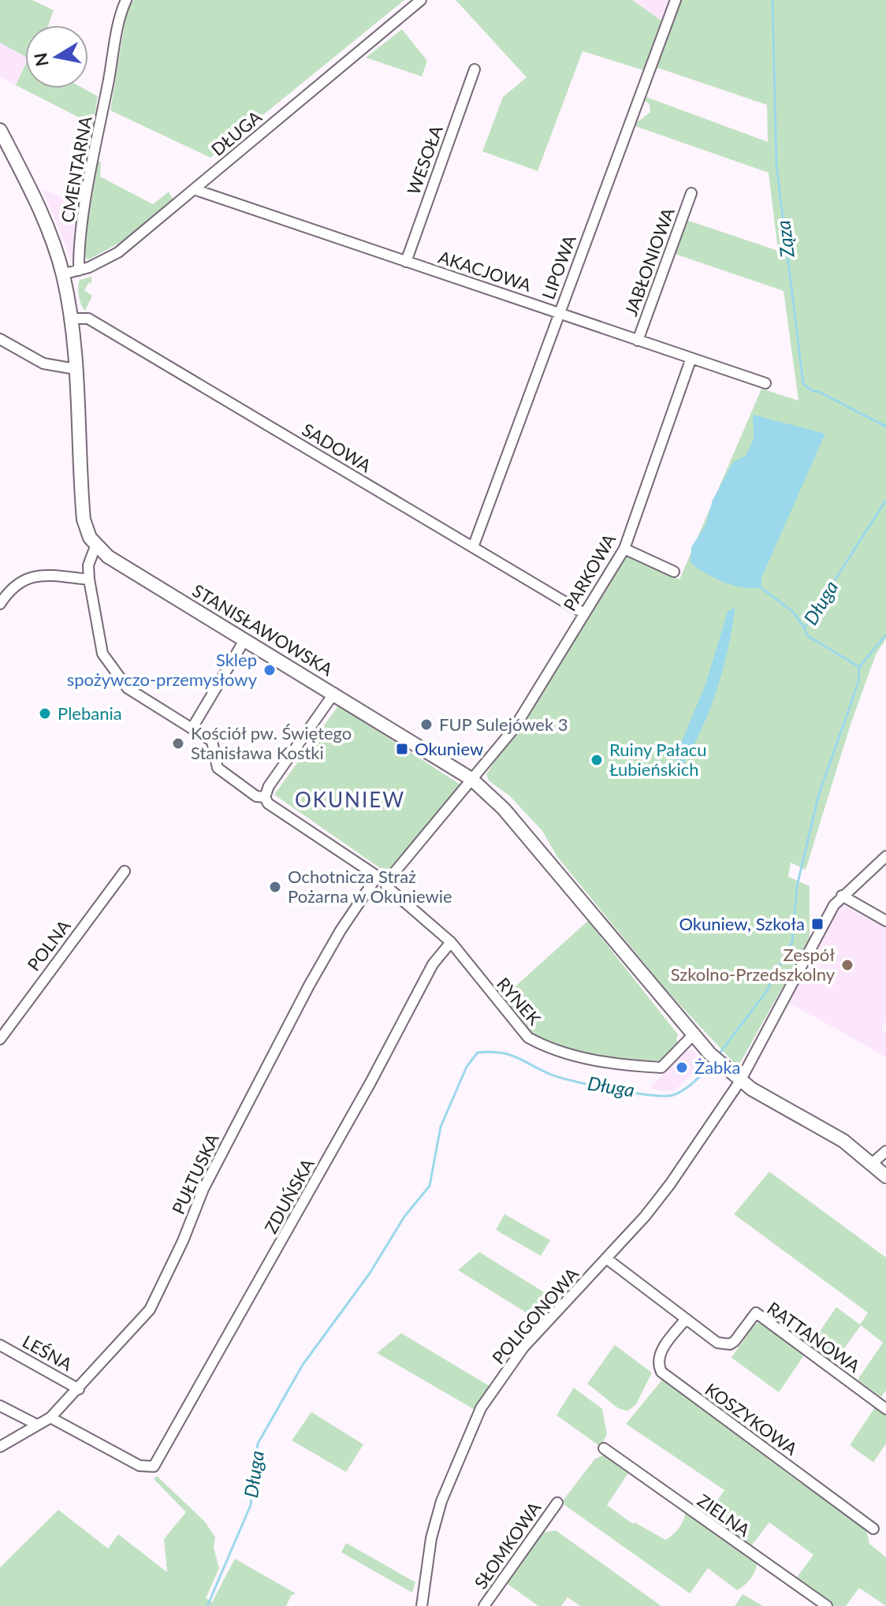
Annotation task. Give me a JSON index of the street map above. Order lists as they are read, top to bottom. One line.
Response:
{"streets":{"main road":["STANISŁAWOWSKA"],"street":["DŁUGA","WESOŁA","CMENTARNA","JABŁONIOWA","LIPOWA","AKACJOWA","SADOWA","PARKOWA","POLNA","RYNEK","PUŁTUSKA","ZDUŃSKA","POLIGONOWA","RATTANOWA","LEŚNA","KOSZYKOWA","ZIELNA","SŁOMKOWA"]},"crossings":[["DŁUGA","CMENTARNA"],["DŁUGA","AKACJOWA"],["WESOŁA","AKACJOWA"],["JABŁONIOWA","AKACJOWA"],["LIPOWA","AKACJOWA"],["LIPOWA","SADOWA"],["AKACJOWA","PARKOWA"],["SADOWA","PARKOWA"],["PARKOWA","STANISŁAWOWSKA"],["STANISŁAWOWSKA","RYNEK"],["STANISŁAWOWSKA","POLIGONOWA"],["RYNEK","PUŁTUSKA"],["RYNEK","ZDUŃSKA"],["PUŁTUSKA","ZDUŃSKA"],["PUŁTUSKA","LEŚNA"],["POLIGONOWA","RATTANOWA"],["RATTANOWA","KOSZYKOWA"]],"districts":["OKUNIEW"],"water":["Ząza","Długa"],"places":{"other":["Sklep spożywczo-przemysłowy","Plebania","FUP Sulejówek 3","Kościół pw. Świętego Stanisława Kostki","Ruiny Pałacu Łubieńskich","Ochotnicza Straż Pożarna w Okuniewie","Zespół Szkolno-Przedszkolny","Żabka"],"transit":["Okuniew","Okuniew, Szkoła"]},"north":"left"}
